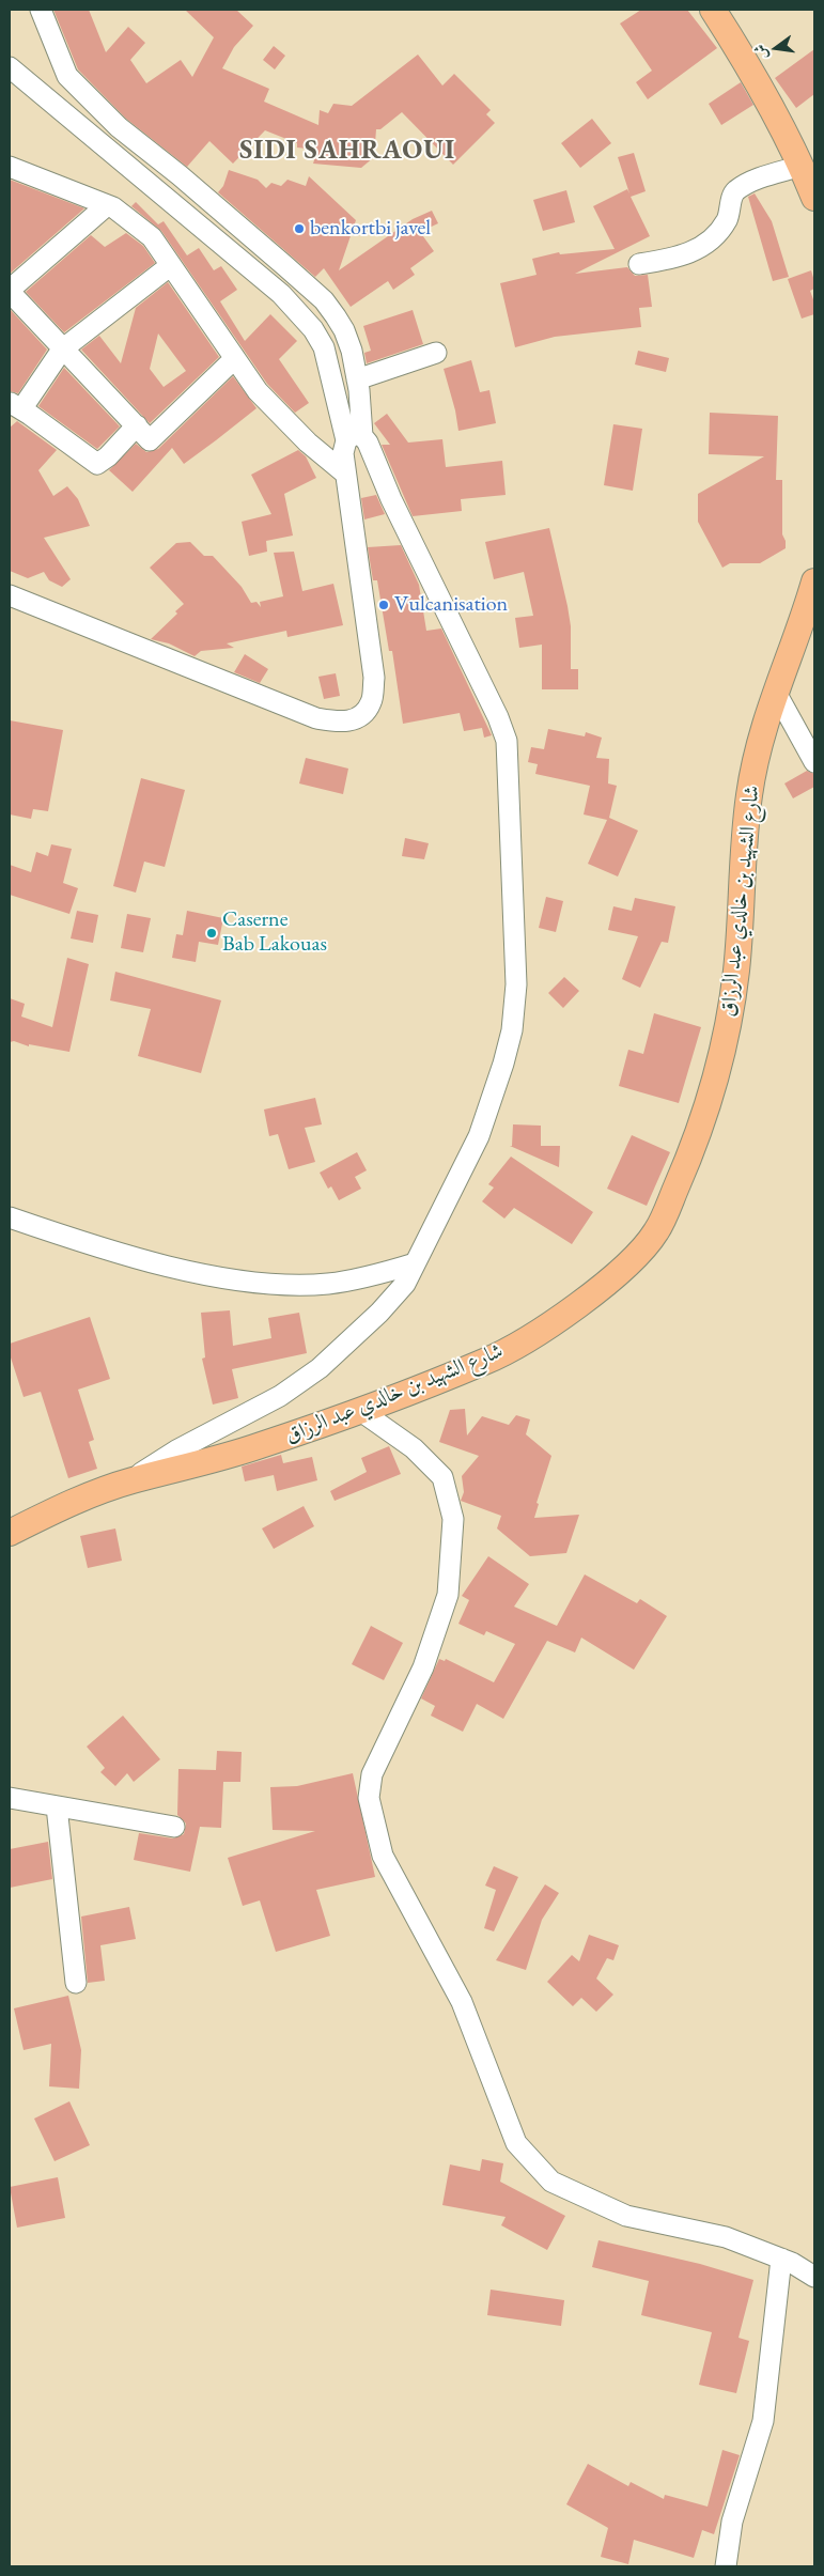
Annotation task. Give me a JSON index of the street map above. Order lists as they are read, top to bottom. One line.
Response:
{"streets":{"main road":["شارع الشهيد بن خالدي عبد الرزاق"]},"districts":["SIDI SAHRAOUI"],"places":["benkortbi javel","Vulcanisation","Caserne Bab Lakouas"],"north":"left"}
